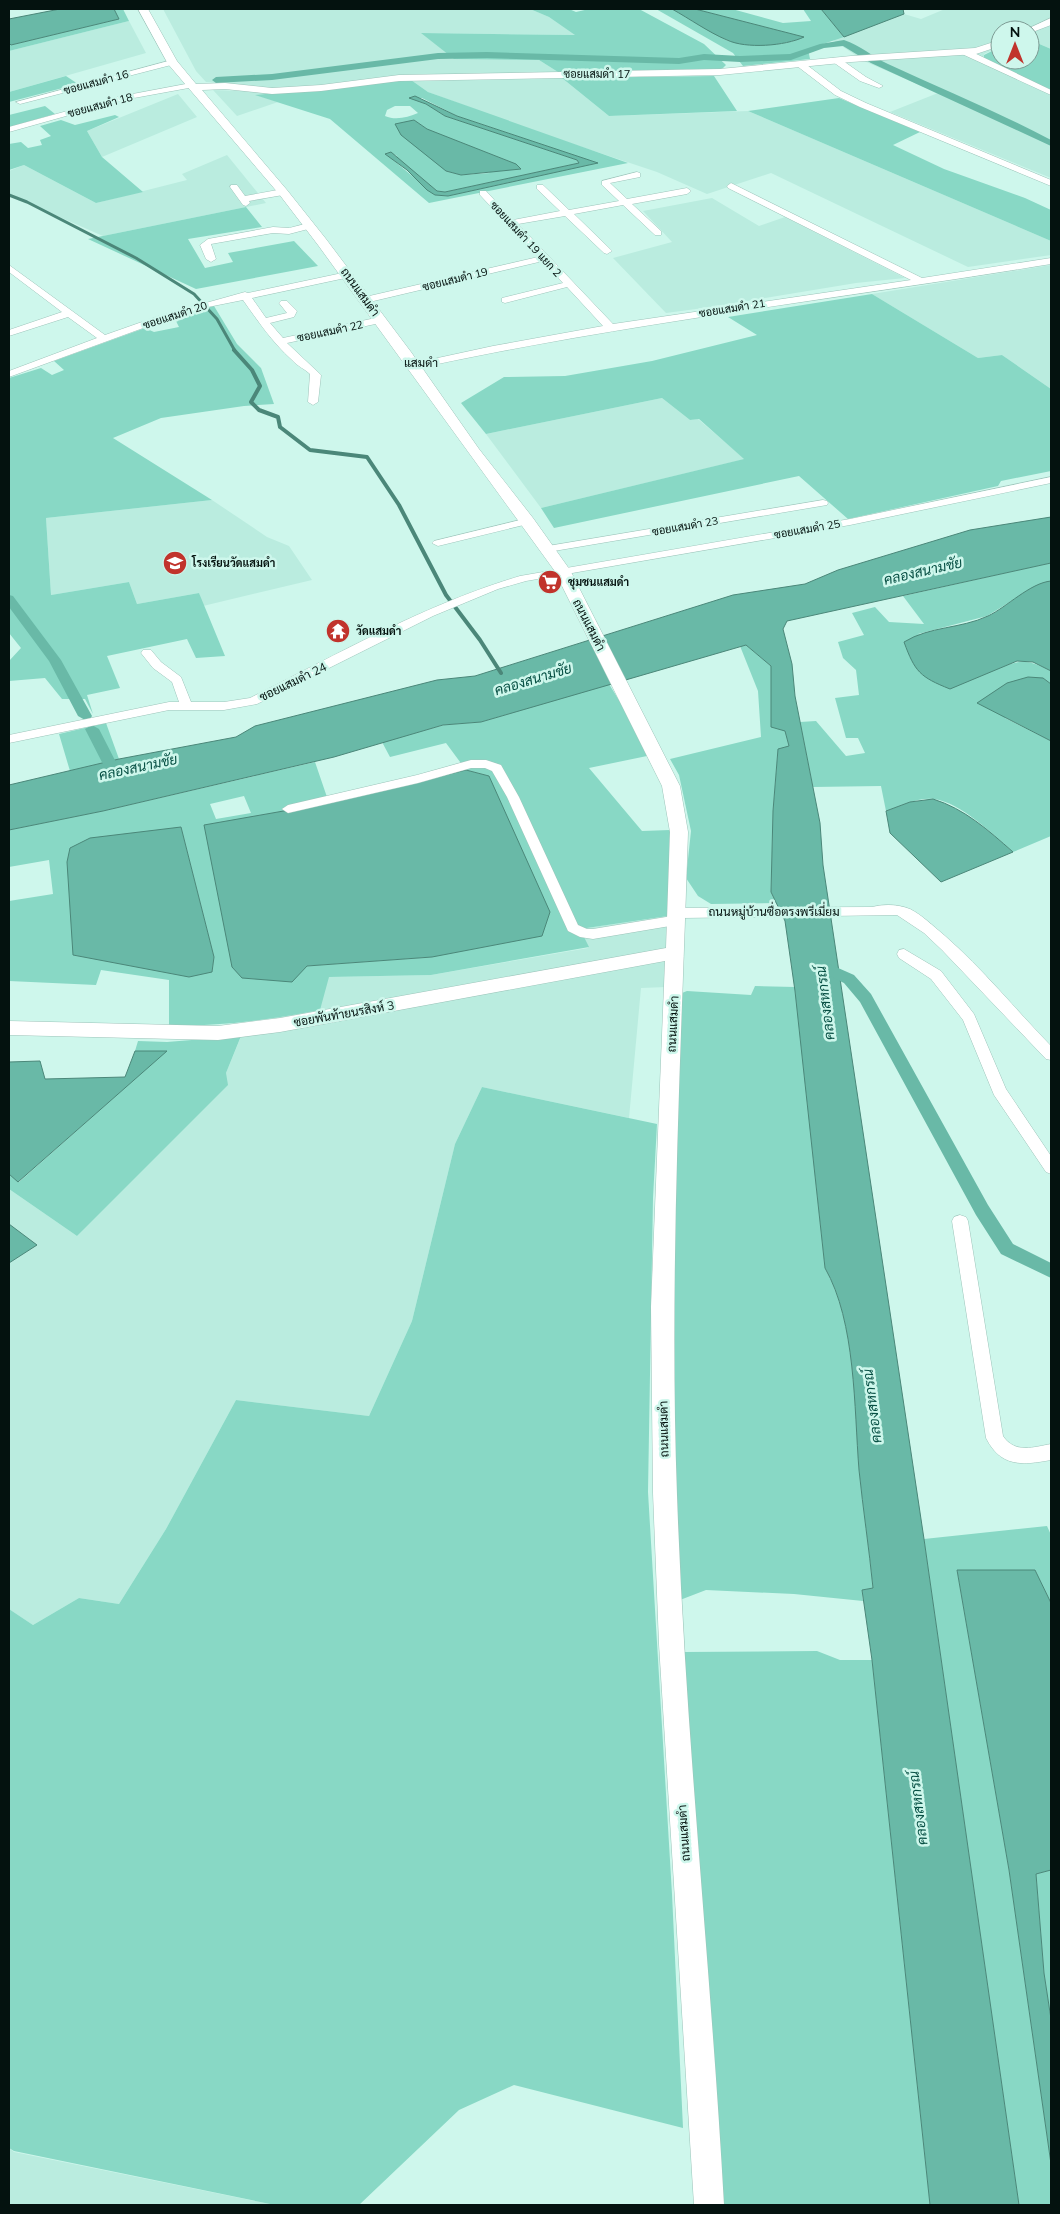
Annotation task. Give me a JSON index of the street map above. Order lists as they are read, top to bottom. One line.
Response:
{"streets":{"street":["ซอยแสมดำ 17","ซอยแสมดำ 16","ซอยแสมดำ 18","ซอยแสมดำ 19 แยก 2","ซอยแสมดำ 19","ถนนแสมดำ","ซอยแสมดำ 21","ซอยแสมดำ 20","ซอยแสมดำ 22","ซอยแสมดำ 23","ซอยแสมดำ 25","ซอยแสมดำ 24","ถนนหมู่บ้านซื่อตรงพรีเมี่ยม","ซอยพันท้ายนรสิงห์ 3"]},"crossings":[["ซอยแสมดำ 17","ซอยแสมดำ 18"],["ซอยแสมดำ 17","ถนนแสมดำ"],["ซอยแสมดำ 16","ถนนแสมดำ"],["ซอยแสมดำ 18","ถนนแสมดำ"],["ซอยแสมดำ 19 แยก 2","ซอยแสมดำ 19"],["ซอยแสมดำ 19 แยก 2","ซอยแสมดำ 21"],["ซอยแสมดำ 19","ถนนแสมดำ"],["ถนนแสมดำ","ซอยแสมดำ 21"],["ถนนแสมดำ","ซอยแสมดำ 20"],["ถนนแสมดำ","ซอยแสมดำ 22"],["ถนนแสมดำ","ซอยแสมดำ 23"],["ถนนแสมดำ","ซอยแสมดำ 25"],["ถนนแสมดำ","ซอยแสมดำ 24"],["ถนนแสมดำ","ถนนหมู่บ้านซื่อตรงพรีเมี่ยม"],["ถนนแสมดำ","ซอยพันท้ายนรสิงห์ 3"],["ซอยแสมดำ 25","ซอยแสมดำ 24"]],"districts":["แสมดำ"],"water":["คลองสนามชัย","คลองสหกรณ์"],"places":{"school or university":["โรงเรียนวัดแสมดำ"],"supermarket":["ชุมชนแสมดำ"],"temple":["วัดแสมดำ"]},"north":"top"}
